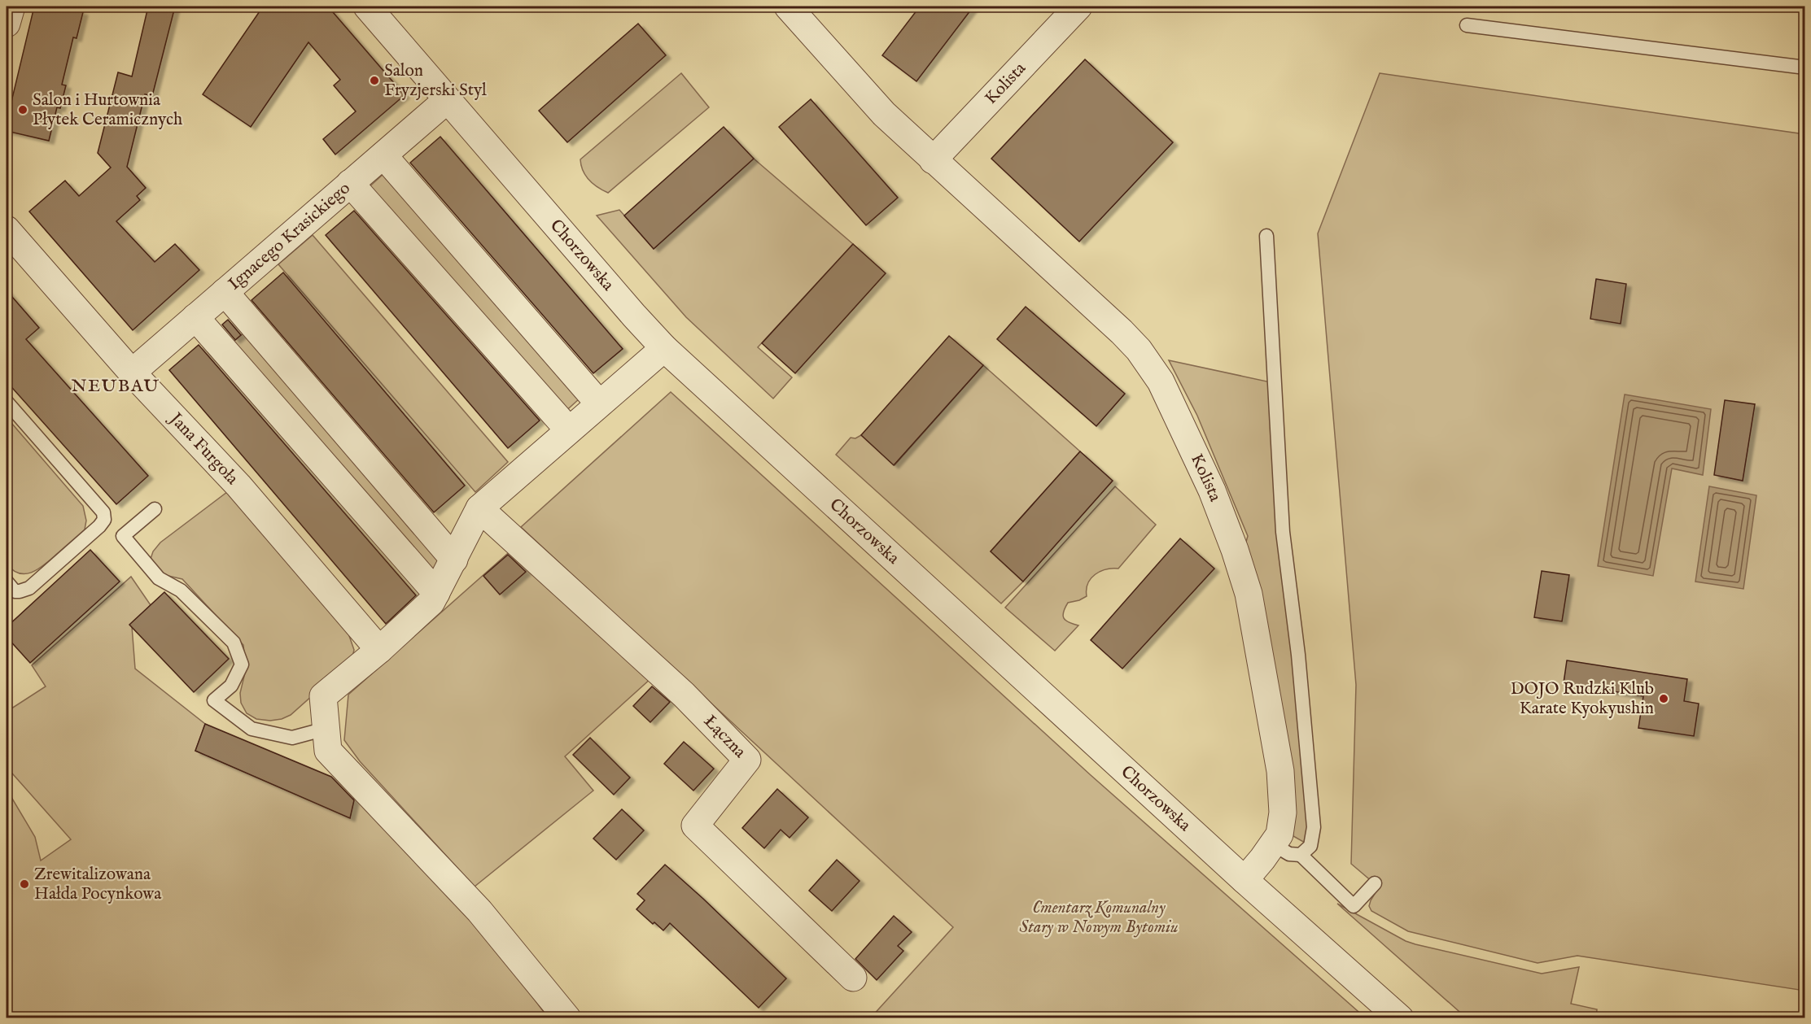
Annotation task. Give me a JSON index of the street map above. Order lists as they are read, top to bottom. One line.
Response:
{"streets":{"street":["Kolista","Ignacego Krasickiego","Chorzowska","Jana Furgoła","Łączna"]},"crossings":[["Kolista","Chorzowska"],["Ignacego Krasickiego","Chorzowska"],["Ignacego Krasickiego","Jana Furgoła"]],"districts":["NEUBAU"],"parks":["Cmentarz Komunalny Stary w Nowym Bytomiu"],"places":["Salon Fryzjerski Styl","Salon i Hurtownia Płytek Ceramicznych","DOJO Rudzki Klub Karate Kyokyushin","Zrewitalizowana Hałda Pocynkowa"]}
